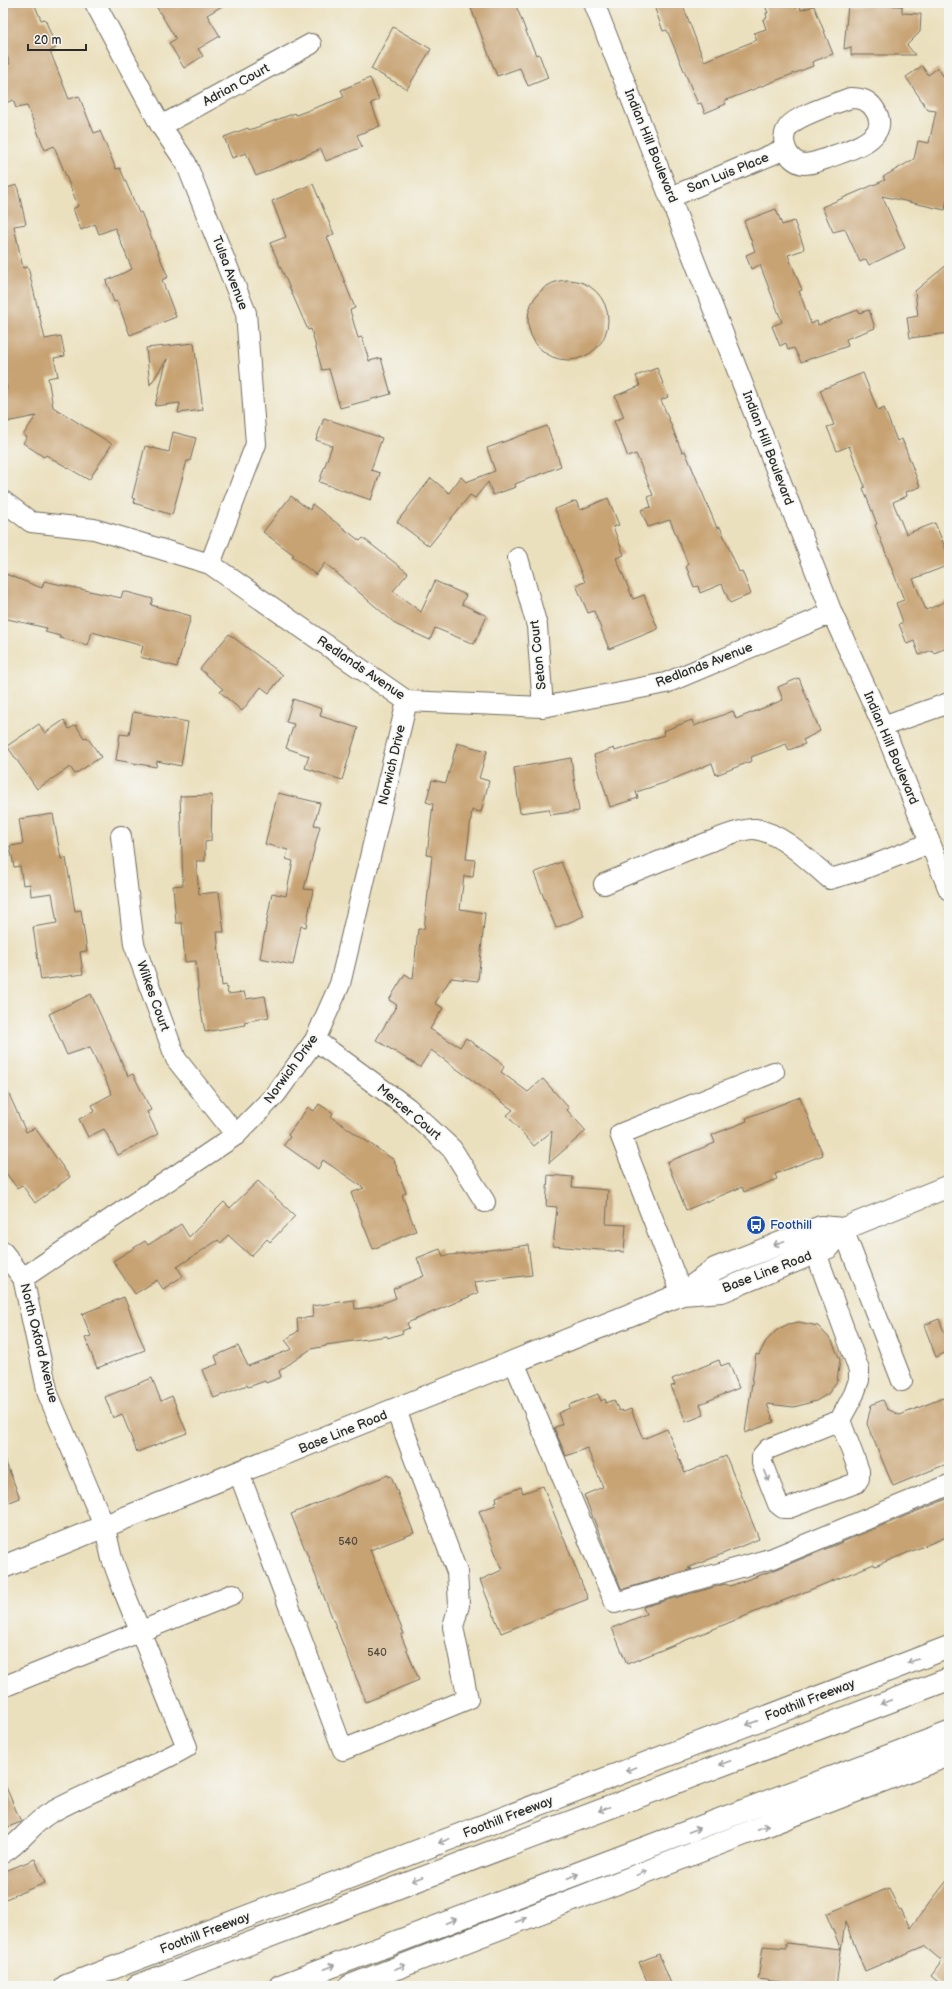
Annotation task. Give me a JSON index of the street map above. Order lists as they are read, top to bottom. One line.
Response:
{"streets":{"main road":["Base Line Road","Foothill Freeway"],"street":["Adrian Court","Indian Hill Boulevard","San Luis Place","Tulsa Avenue","Seton Court","Redlands Avenue","Norwich Drive","Wilkes Court","Mercer Court","North Oxford Avenue"]},"crossings":[["Adrian Court","Tulsa Avenue"],["Indian Hill Boulevard","San Luis Place"],["Indian Hill Boulevard","Redlands Avenue"],["Tulsa Avenue","Redlands Avenue"],["Seton Court","Redlands Avenue"],["Redlands Avenue","Norwich Drive"],["Norwich Drive","Wilkes Court"],["Norwich Drive","Mercer Court"],["Norwich Drive","North Oxford Avenue"],["Base Line Road","North Oxford Avenue"]],"places":{"bus stop":["Foothill"]},"house_numbers":["540","540"],"scale_bar":"20 m"}
